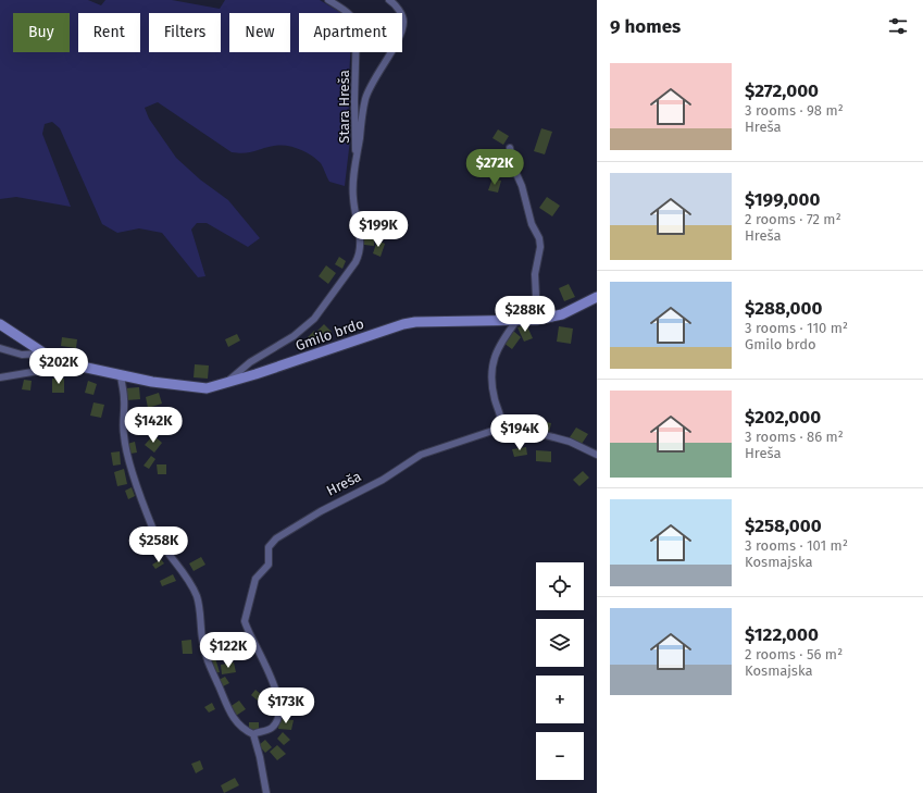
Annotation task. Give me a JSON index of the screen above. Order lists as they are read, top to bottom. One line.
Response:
{"streets":{"main road":["Gmilo brdo"],"street":["Stara Hreša","Hreša"]},"page":{"heading":"9 homes","chip":["Buy","Rent","Filters","New","Apartment"],"list":[{"name":"$272,000","note":"3 rooms · 98 m² · Hreša"},{"name":"$199,000","note":"2 rooms · 72 m² · Hreša"},{"name":"$288,000","note":"3 rooms · 110 m² · Gmilo brdo"},{"name":"$202,000","note":"3 rooms · 86 m² · Hreša"},{"name":"$258,000","note":"3 rooms · 101 m² · Kosmajska"},{"name":"$122,000","note":"2 rooms · 56 m² · Kosmajska"}],"price":["$272K","$199K","$288K","$202K","$142K","$194K","$258K","$122K","$173K"],"map_buttons":["+","−"]}}
